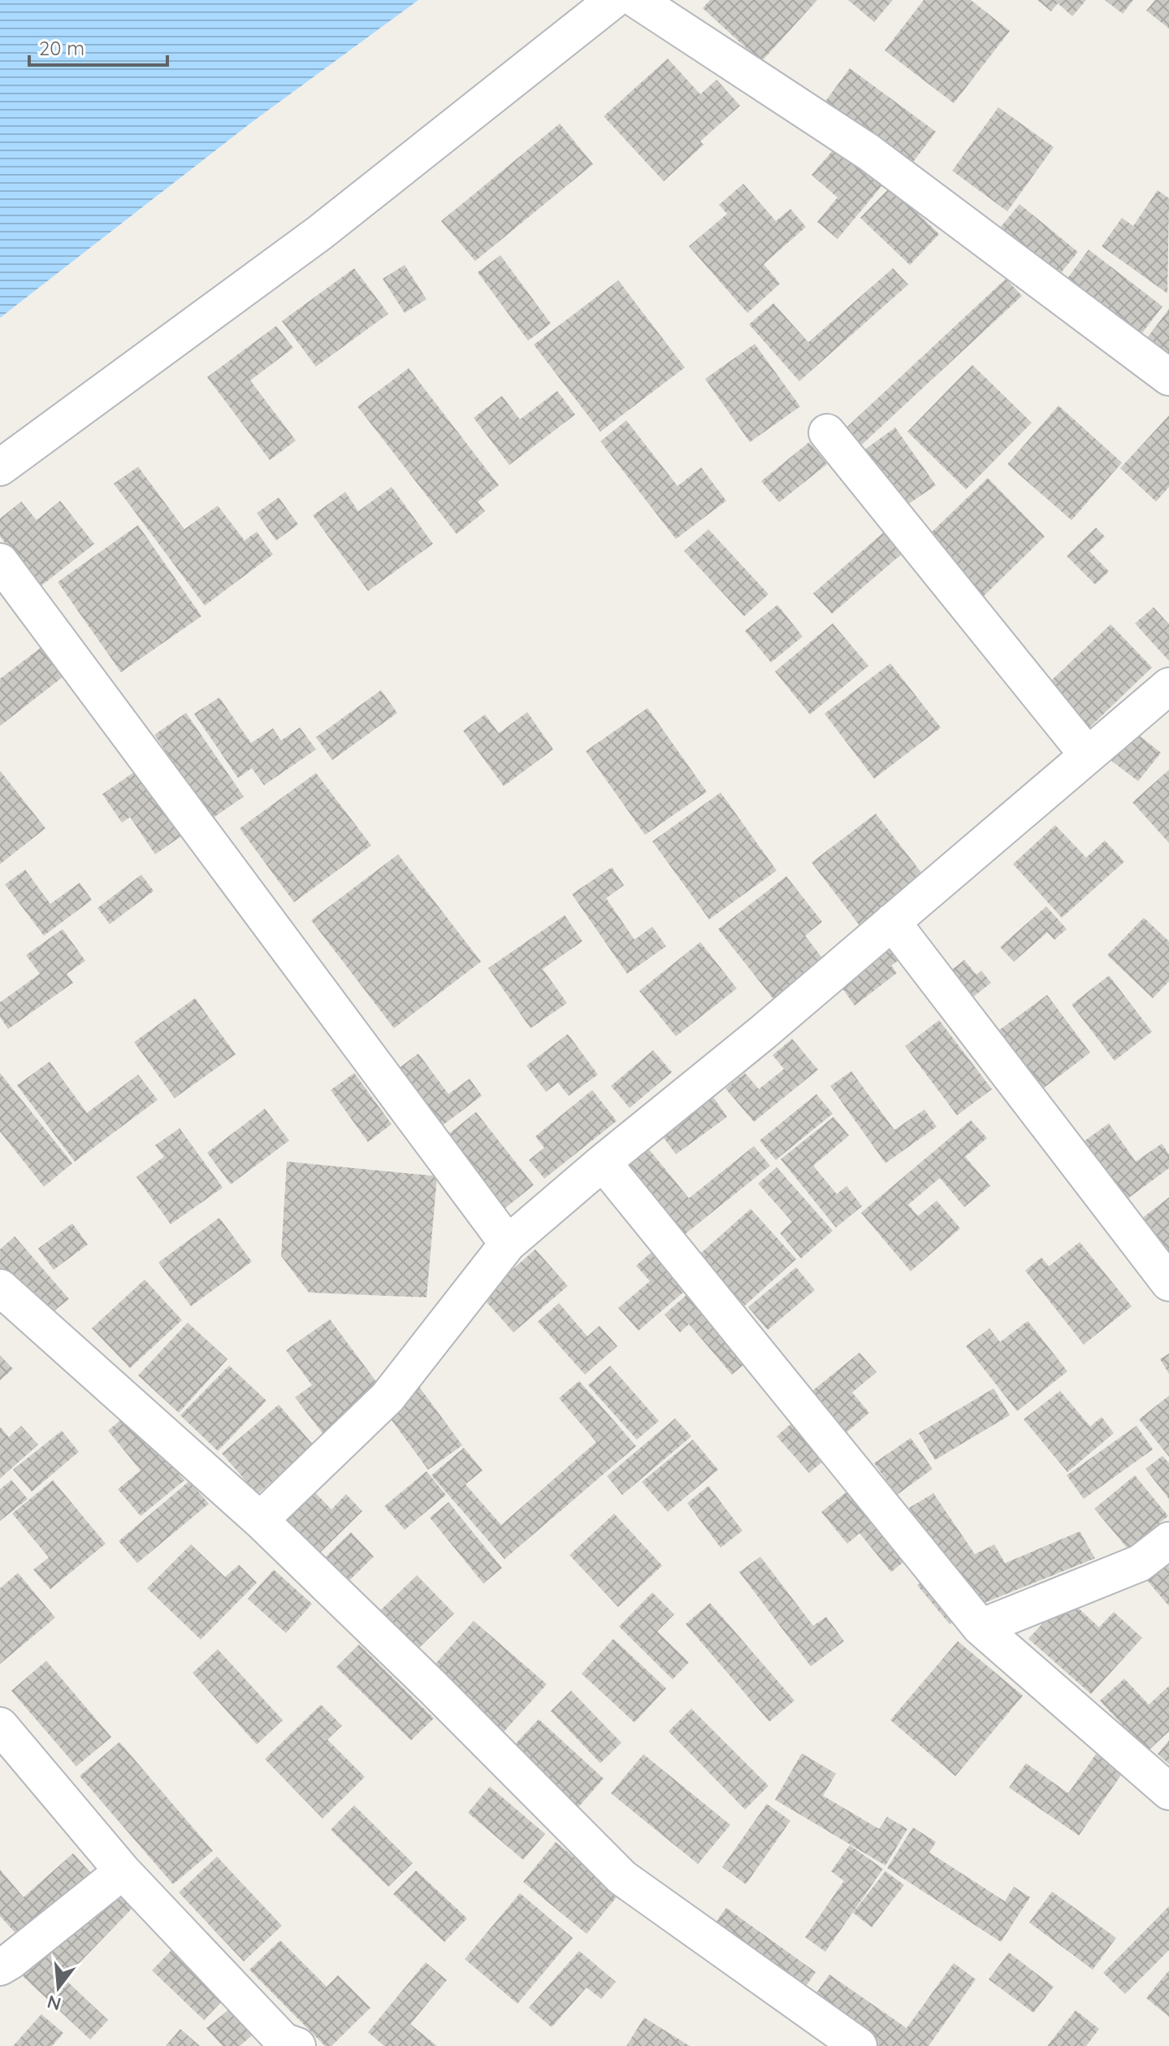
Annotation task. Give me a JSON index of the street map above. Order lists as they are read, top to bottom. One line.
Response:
{"scale_bar":"20 m","north":"bottom"}
